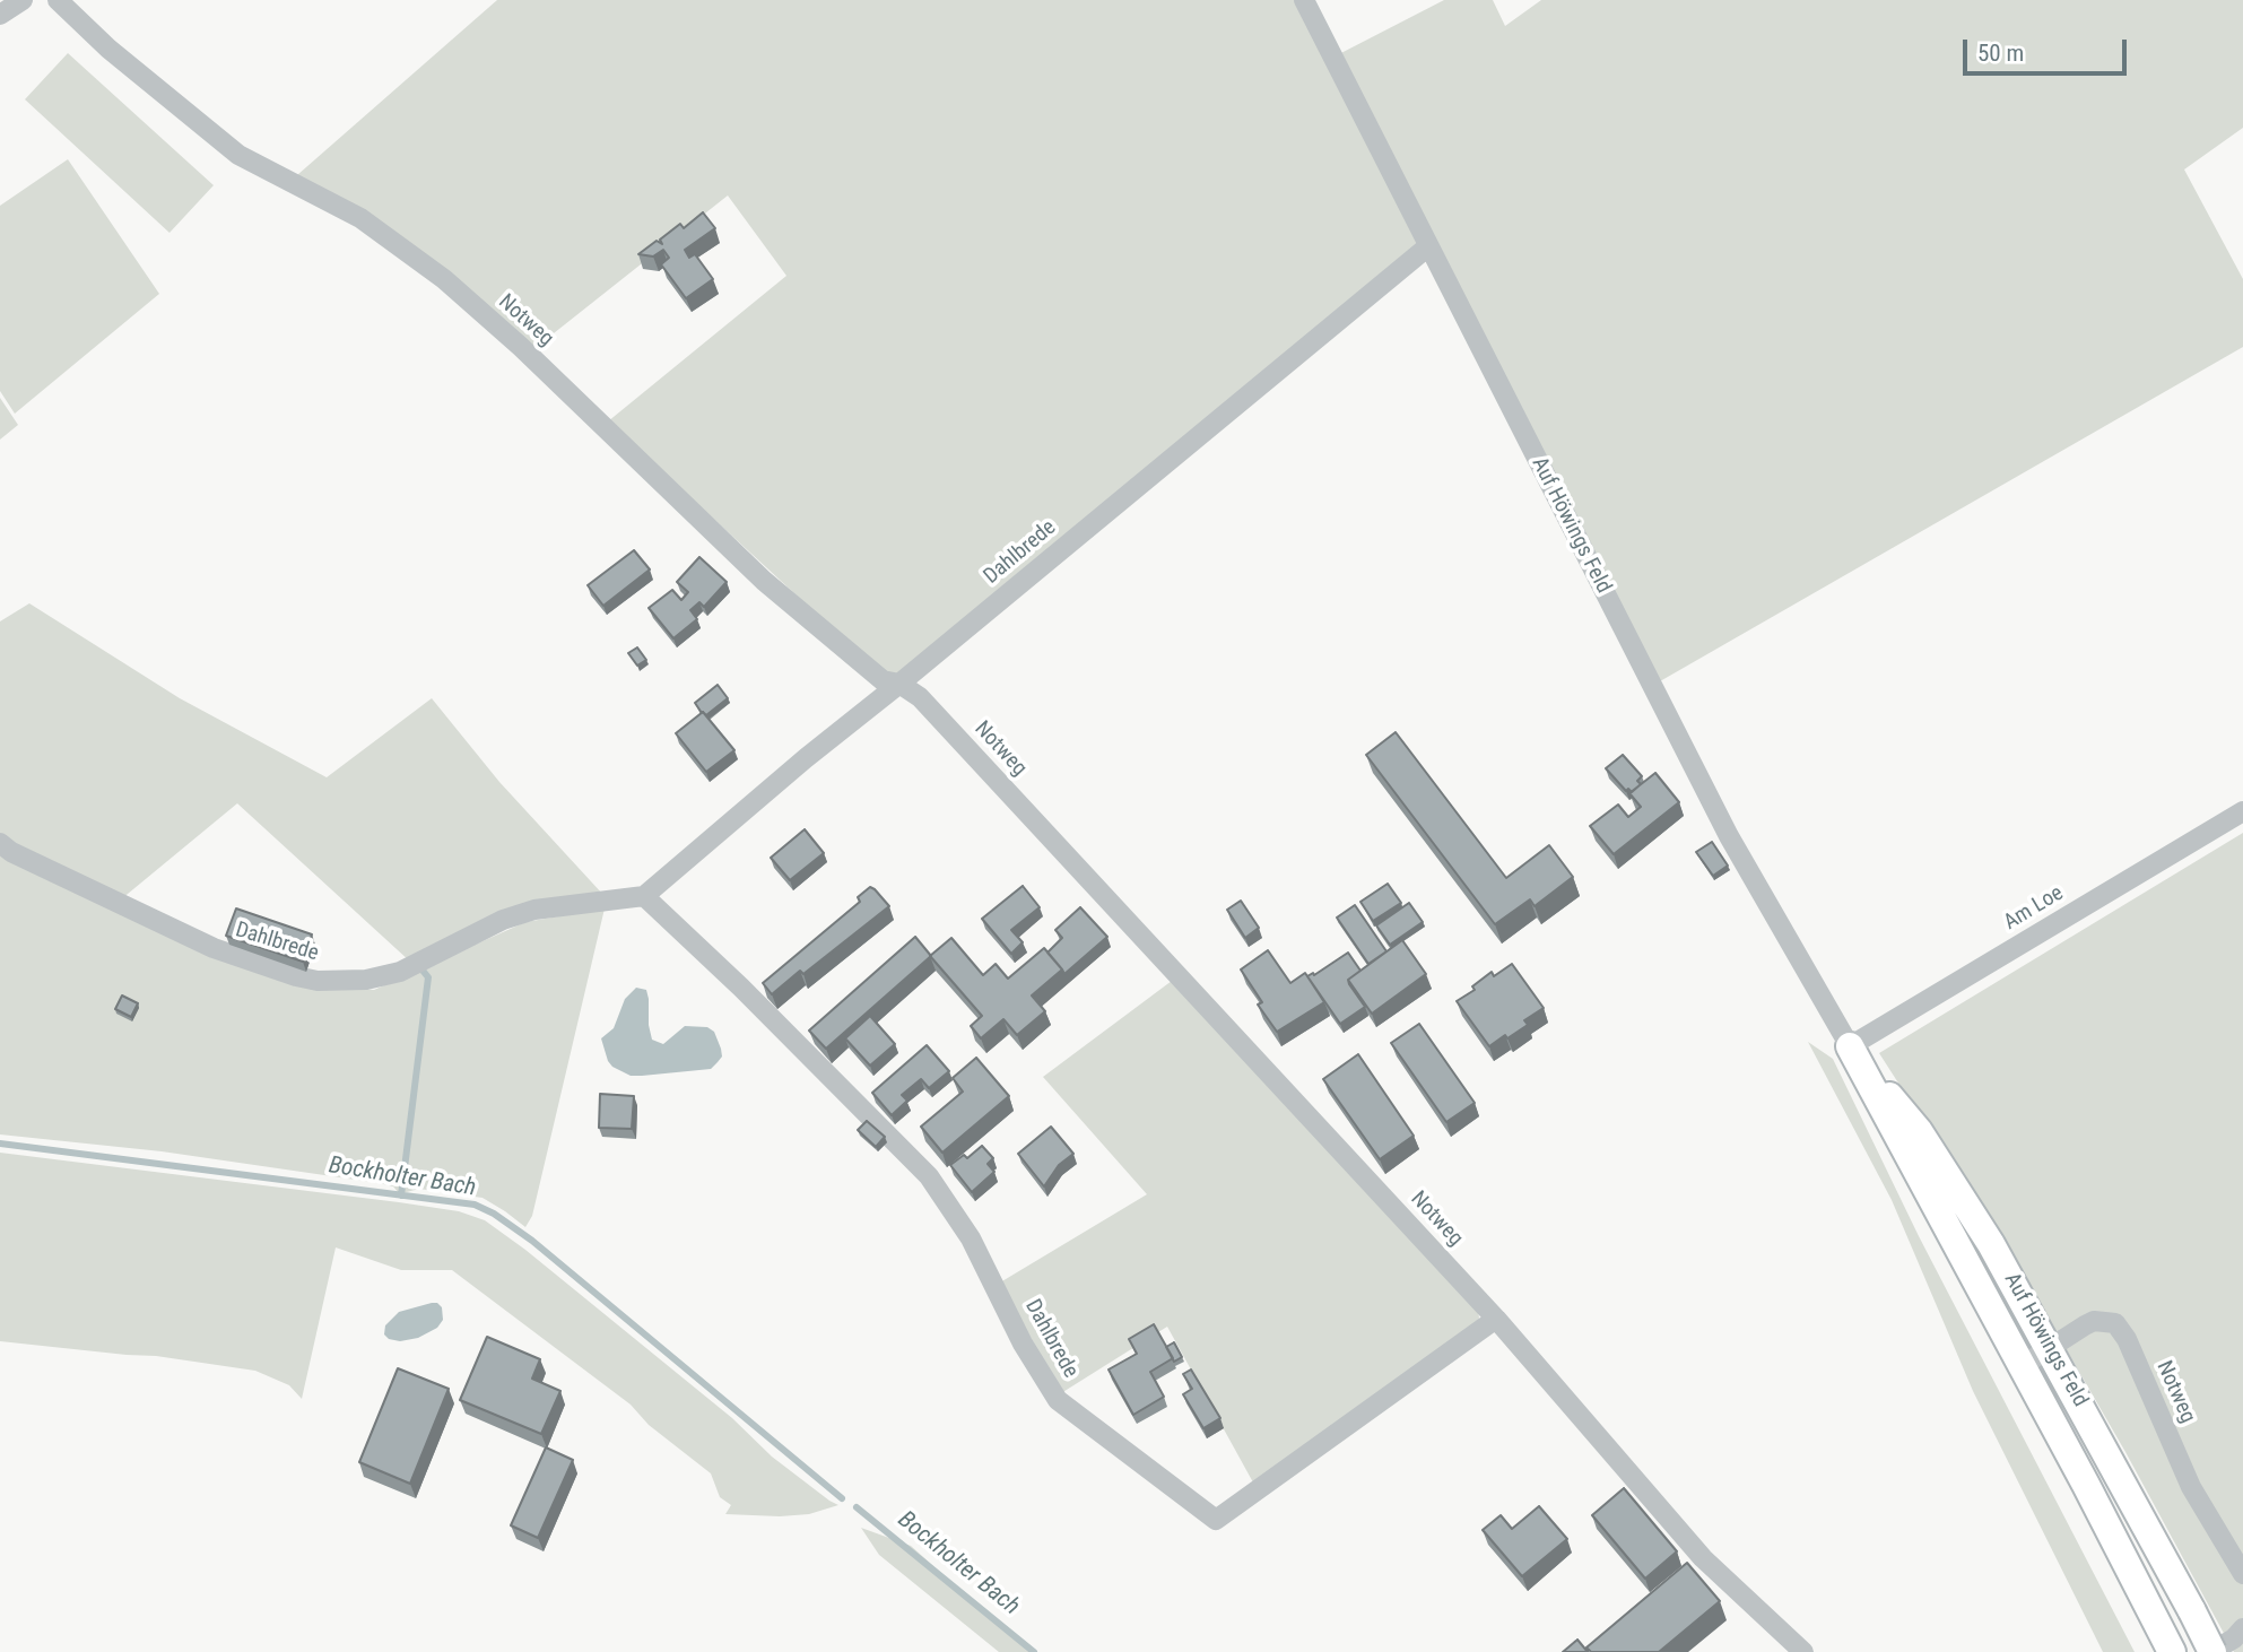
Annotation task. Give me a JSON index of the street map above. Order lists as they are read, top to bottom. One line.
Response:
{"streets":{"main road":["Auf Höwings Feld"],"street":["Notweg","Dahlbrede","Am Loe"]},"crossings":[["Notweg","Auf Höwings Feld"],["Notweg","Dahlbrede"],["Auf Höwings Feld","Dahlbrede"],["Auf Höwings Feld","Am Loe"]],"water":["Bockholter Bach"],"scale_bar":"50 m"}
